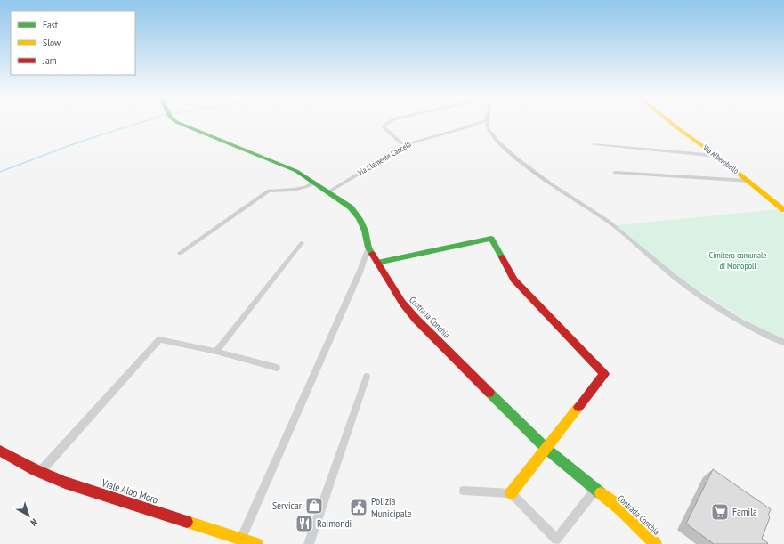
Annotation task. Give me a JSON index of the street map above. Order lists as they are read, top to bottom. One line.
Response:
{"streets":{"street":["Via Clemente Cancelli","Via Alberobello","Contrada Conchia","Viale Aldo Moro"]},"crossings":[["Via Clemente Cancelli","Contrada Conchia"]],"parks":["Cimitero comunale di Monopoli"],"places":{"shop":["Servicar"],"public building":["Polizia Municipale"],"supermarket":["Famila"],"restaurant":["Raimondi"]},"legend":["Fast","Slow","Jam"],"north":"bottom right"}
